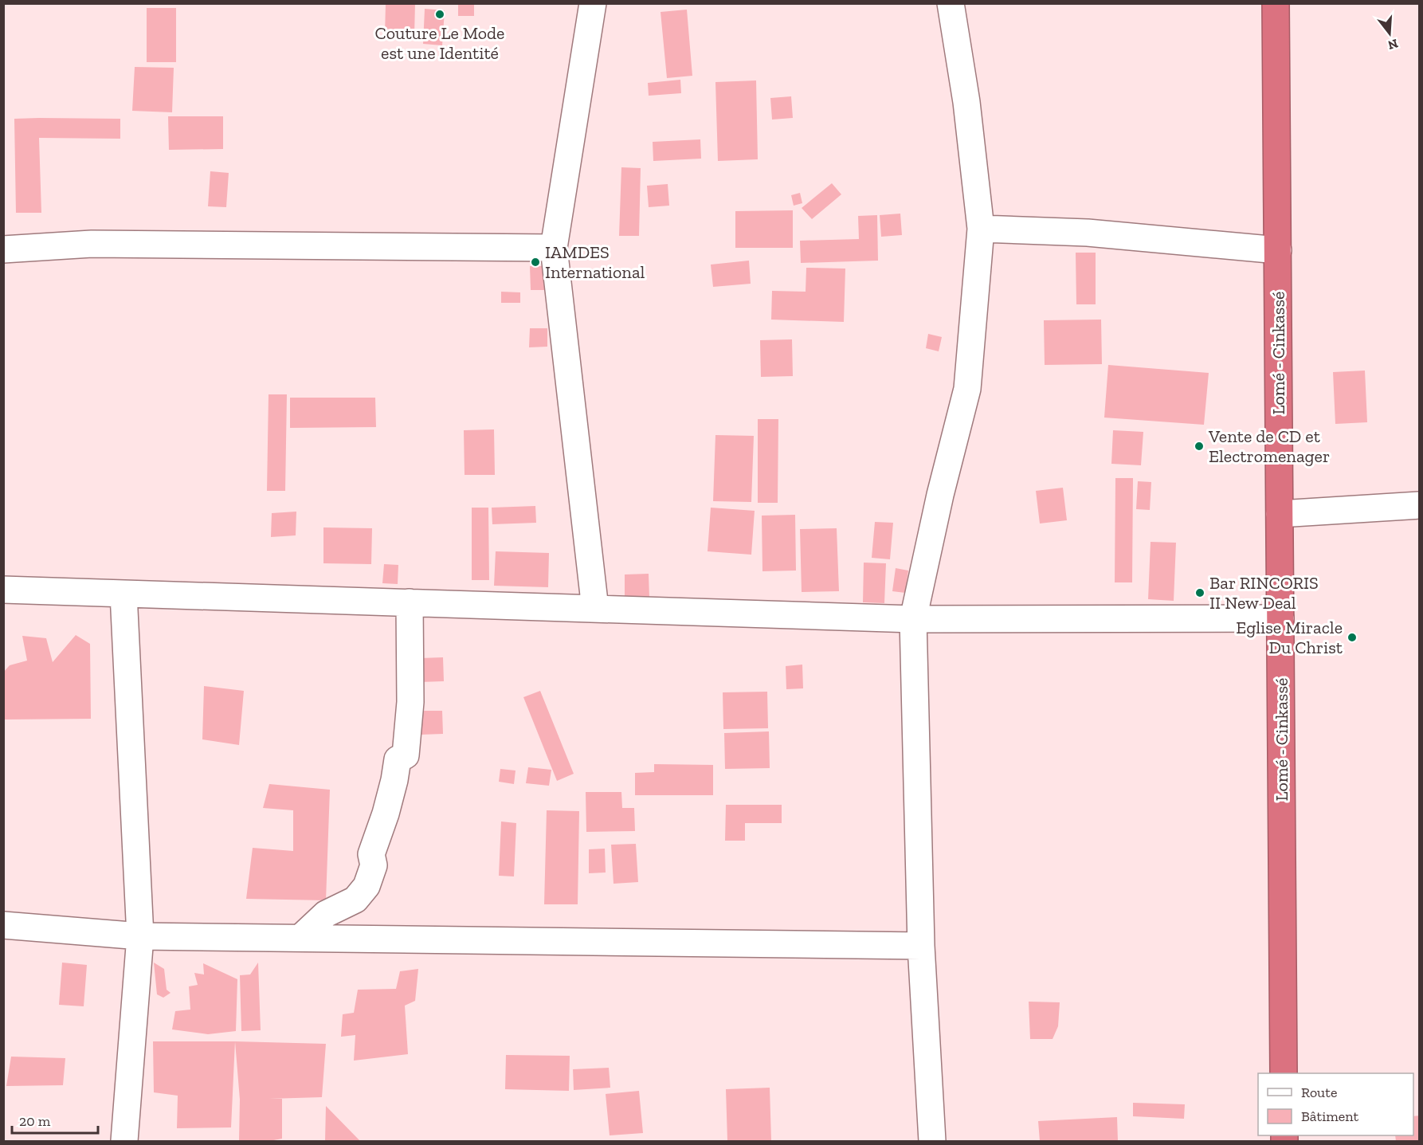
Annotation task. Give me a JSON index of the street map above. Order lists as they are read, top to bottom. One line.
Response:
{"streets":{"highway":["Lomé - Cinkassé"]},"places":["Couture Le Mode est une Identité","IAMDES International","Vente de CD et Electromenager","Bar RINCORIS II New Deal","Eglise Miracle Du Christ"],"legend":["Route","Bâtiment"],"scale_bar":"20 m","north":"bottom"}
